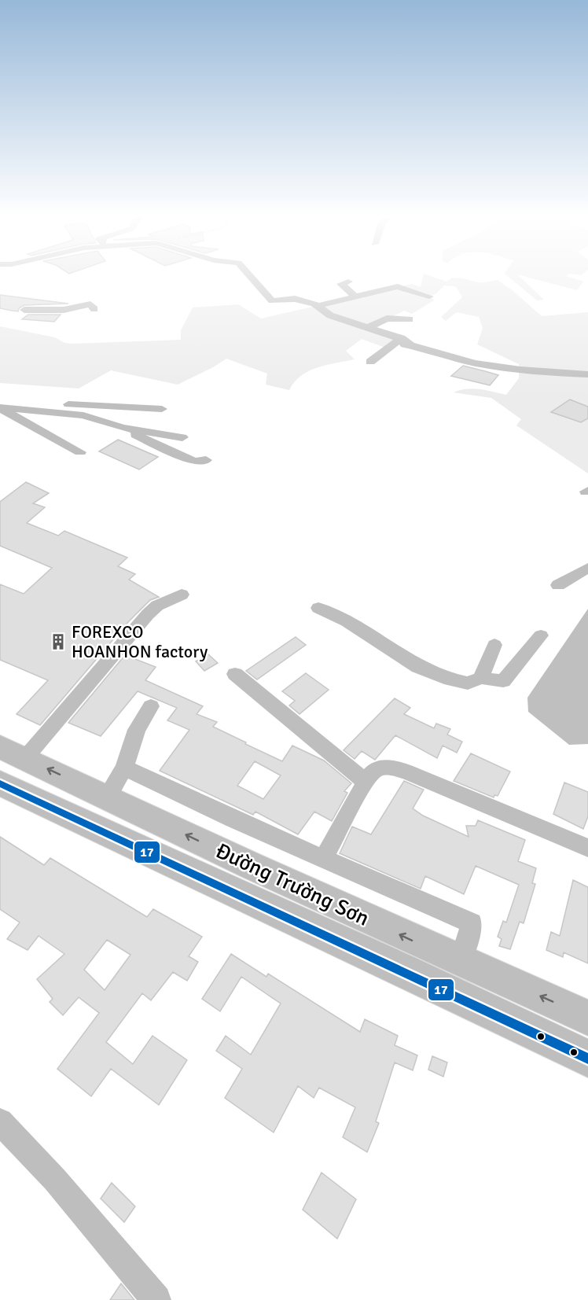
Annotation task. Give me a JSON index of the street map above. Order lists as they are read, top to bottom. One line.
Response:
{"streets":{"highway":["Đường Trường Sơn"]},"places":{"building":["FOREXCO HOANHON factory"]},"lines":["transit line 17"]}
